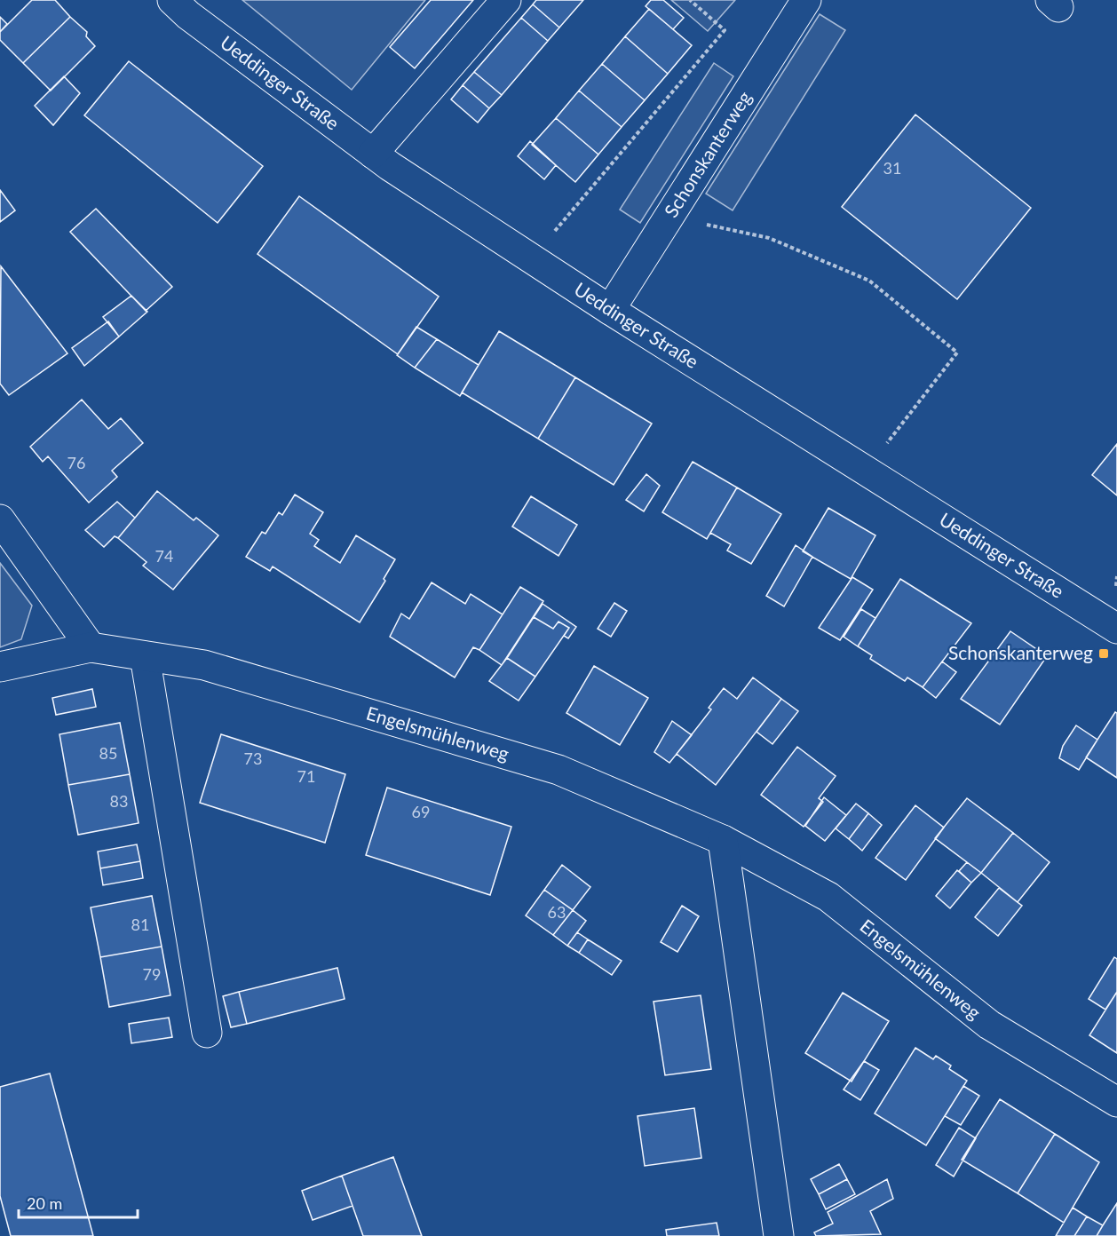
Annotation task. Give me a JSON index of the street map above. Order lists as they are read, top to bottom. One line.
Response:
{"streets":{"street":["Ueddinger Straße","Schonskanterweg","Engelsmühlenweg"]},"crossings":[["Ueddinger Straße","Schonskanterweg"]],"places":{"transit":["Schonskanterweg"]},"house_numbers":["31","76","74","85","73","71","83","69","63","81","79"],"scale_bar":"20 m"}
